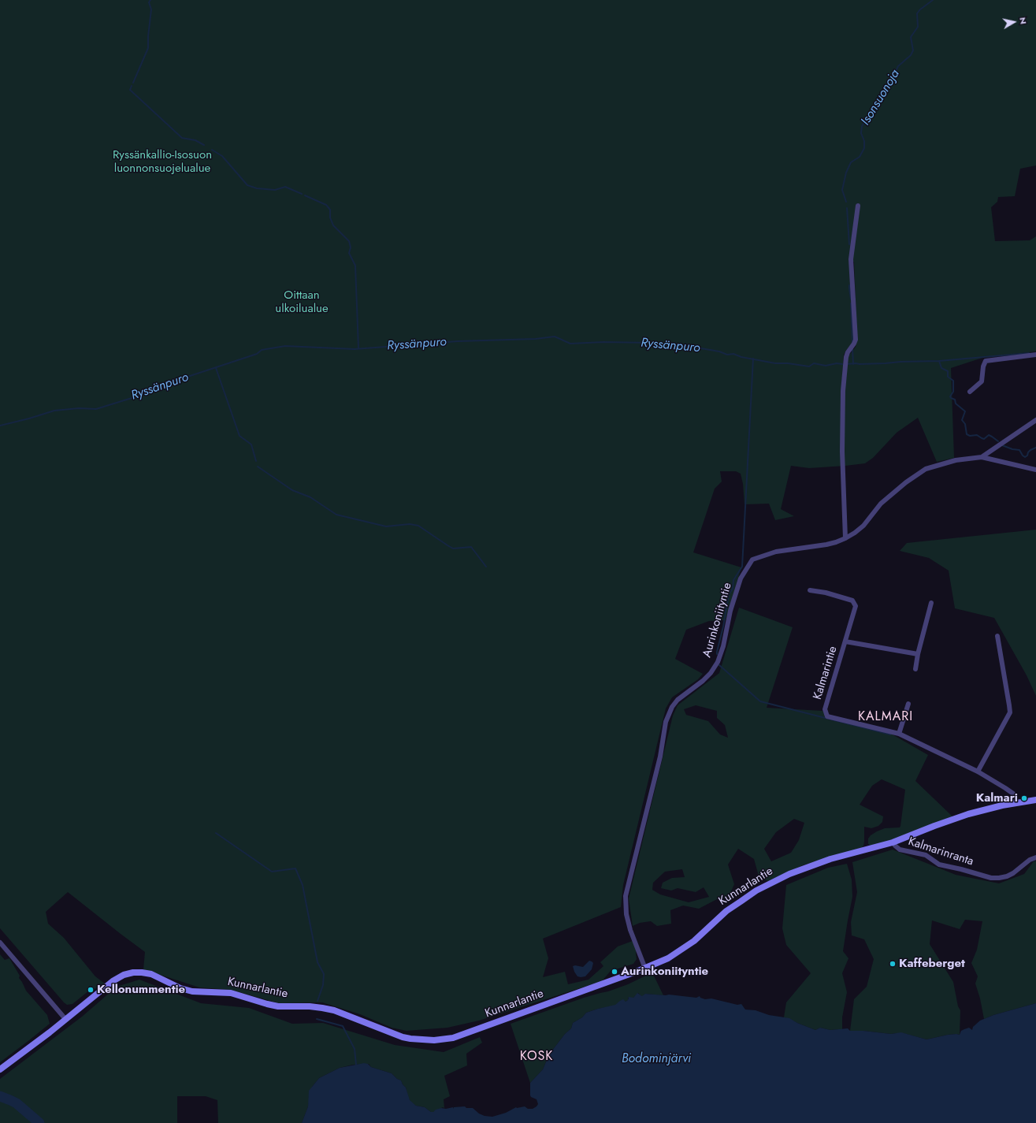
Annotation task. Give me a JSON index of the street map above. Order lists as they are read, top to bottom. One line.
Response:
{"streets":{"main road":["Kunnarlantie"],"street":["Aurinkoniityntie","Kalmarintie","Kalmarinranta"]},"crossings":[["Aurinkoniityntie","Kunnarlantie"],["Kalmarintie","Kunnarlantie"],["Kalmarinranta","Kunnarlantie"]],"districts":["KALMARI","KOSK"],"water":["Isonsuonoja","Ryssänpuro","Bodominjärvi"],"parks":["Ryssänkallio-Isosuon luonnonsuojelualue","Oittaan ulkoilualue"],"places":["Kalmari","Kaffeberget","Aurinkoniityntie","Kellonummentie"],"north":"right"}
